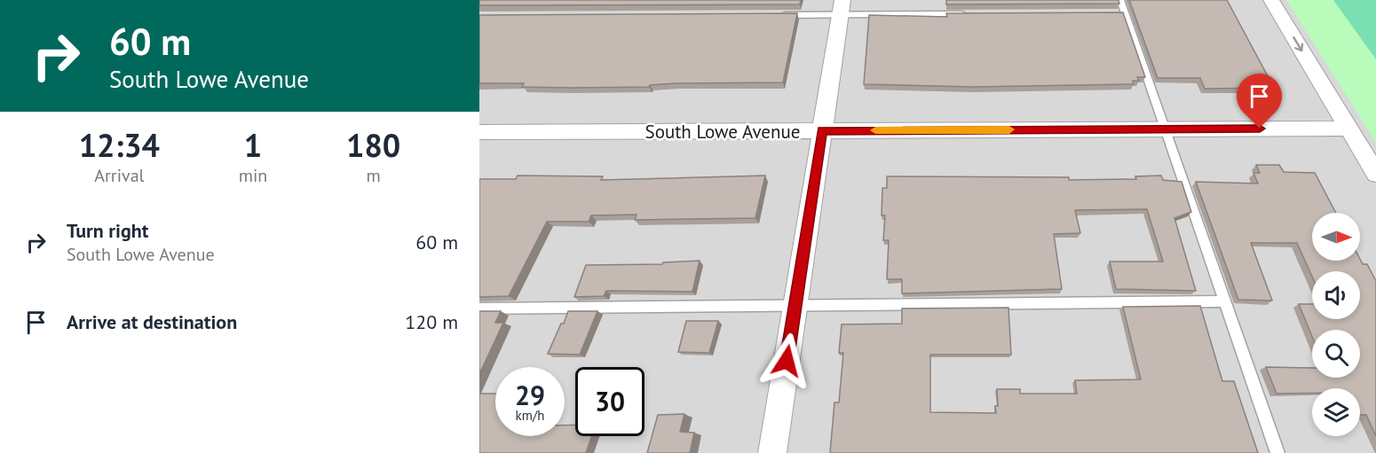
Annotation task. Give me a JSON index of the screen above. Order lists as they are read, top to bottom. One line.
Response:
{"streets":{"street":["South Lowe Avenue"]},"north":"right","page":{"turn":["60 m","South Lowe Avenue"],"eta":["12:34","Arrival","1","min","180","m"],"list":[{"name":"Turn right","note":"South Lowe Avenue","value":"60 m"},{"name":"Arrive at destination","value":"120 m"}],"speed":"29 km/h","limit":"30"}}
